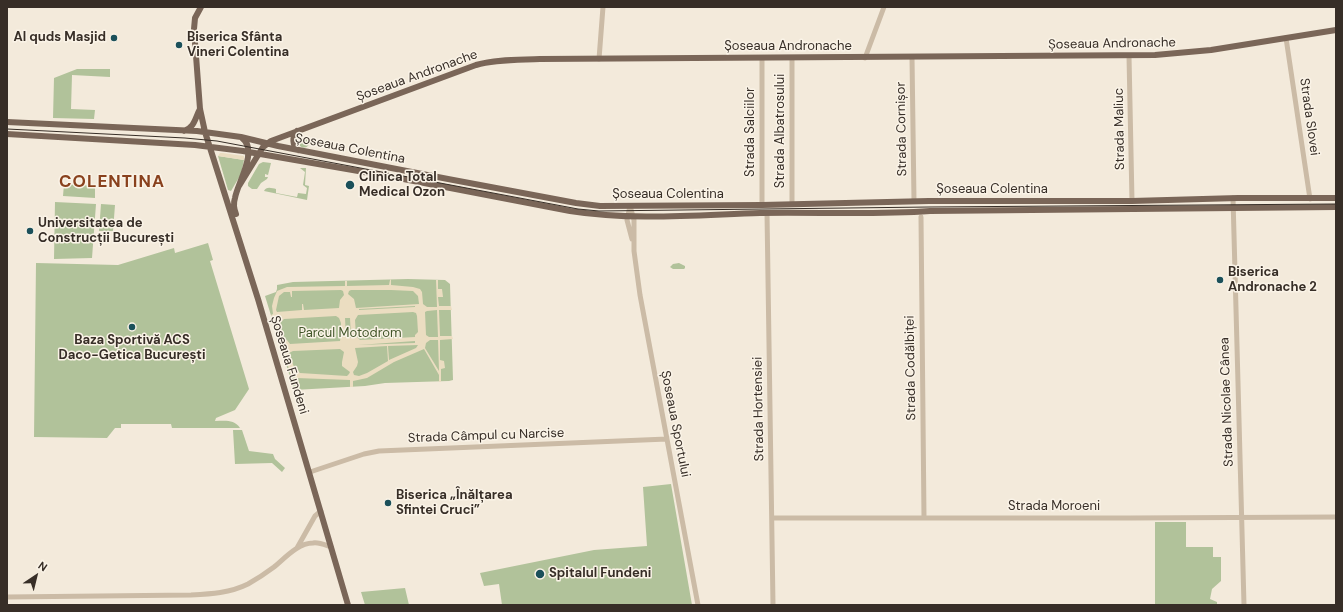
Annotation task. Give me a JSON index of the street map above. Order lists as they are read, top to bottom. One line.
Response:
{"streets":{"main road":["Șoseaua Andronache","Șoseaua Colentina","Șoseaua Fundeni"],"street":["Strada Slovei","Strada Cornișor","Strada Maliuc","Strada Albatrosului","Strada Salciilor","Strada Codălbiței","Strada Nicolae Cânea","Strada Hortensiei","Șoseaua Sportului","Strada Câmpul cu Narcise","Strada Moroeni"]},"crossings":[["Șoseaua Andronache","Strada Slovei"],["Șoseaua Andronache","Strada Cornișor"],["Șoseaua Andronache","Strada Maliuc"],["Șoseaua Andronache","Strada Albatrosului"],["Șoseaua Andronache","Strada Salciilor"],["Șoseaua Andronache","Șoseaua Colentina"],["Strada Slovei","Șoseaua Colentina"],["Strada Cornișor","Șoseaua Colentina"],["Strada Maliuc","Șoseaua Colentina"],["Strada Albatrosului","Șoseaua Colentina"],["Strada Salciilor","Șoseaua Colentina"],["Șoseaua Colentina","Șoseaua Fundeni"],["Șoseaua Colentina","Strada Nicolae Cânea"],["Șoseaua Colentina","Strada Hortensiei"],["Șoseaua Colentina","Șoseaua Sportului"],["Șoseaua Fundeni","Strada Câmpul cu Narcise"],["Strada Codălbiței","Strada Moroeni"],["Strada Nicolae Cânea","Strada Moroeni"],["Strada Hortensiei","Strada Moroeni"],["Șoseaua Sportului","Strada Câmpul cu Narcise"]],"districts":["COLENTINA"],"parks":["Parcul Motodrom"],"places":["Al quds Masjid","Biserica Sfânta Vineri Colentina","Clinica Total Medical Ozon","Universitatea de Construcții București","Biserica Andronache 2","Baza Sportivă ACS Daco-Getica București","Biserica „Înălțarea Sfintei Cruci”","Spitalul Fundeni"],"north":"top right"}
